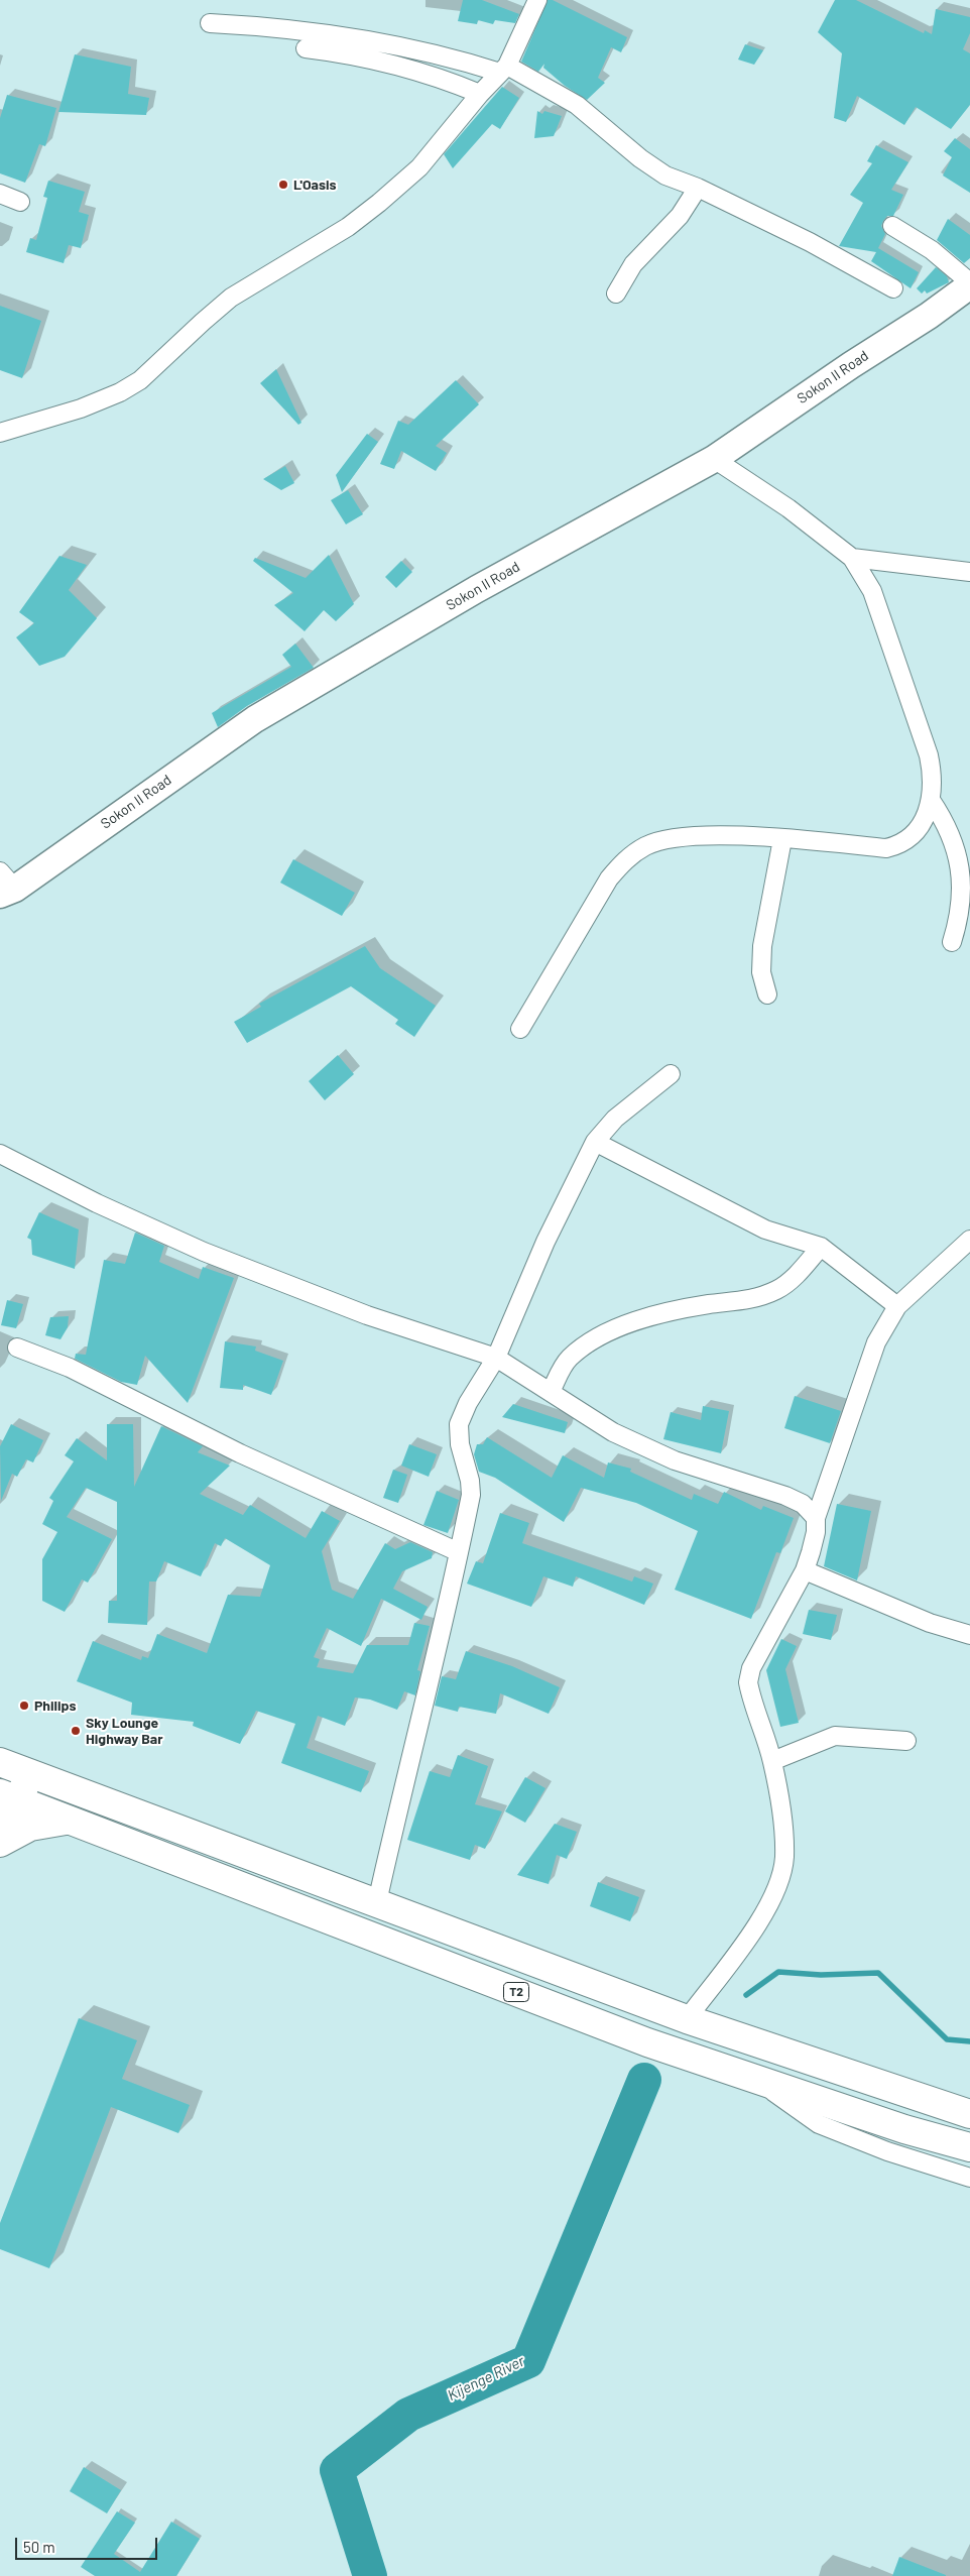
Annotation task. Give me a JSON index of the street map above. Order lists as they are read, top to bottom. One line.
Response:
{"streets":{"main road":["T2"],"street":["Sokon II Road"]},"water":["Kijenge River"],"places":["L'Oasis","Philips","Sky Lounge Highway Bar"],"scale_bar":"50 m"}
